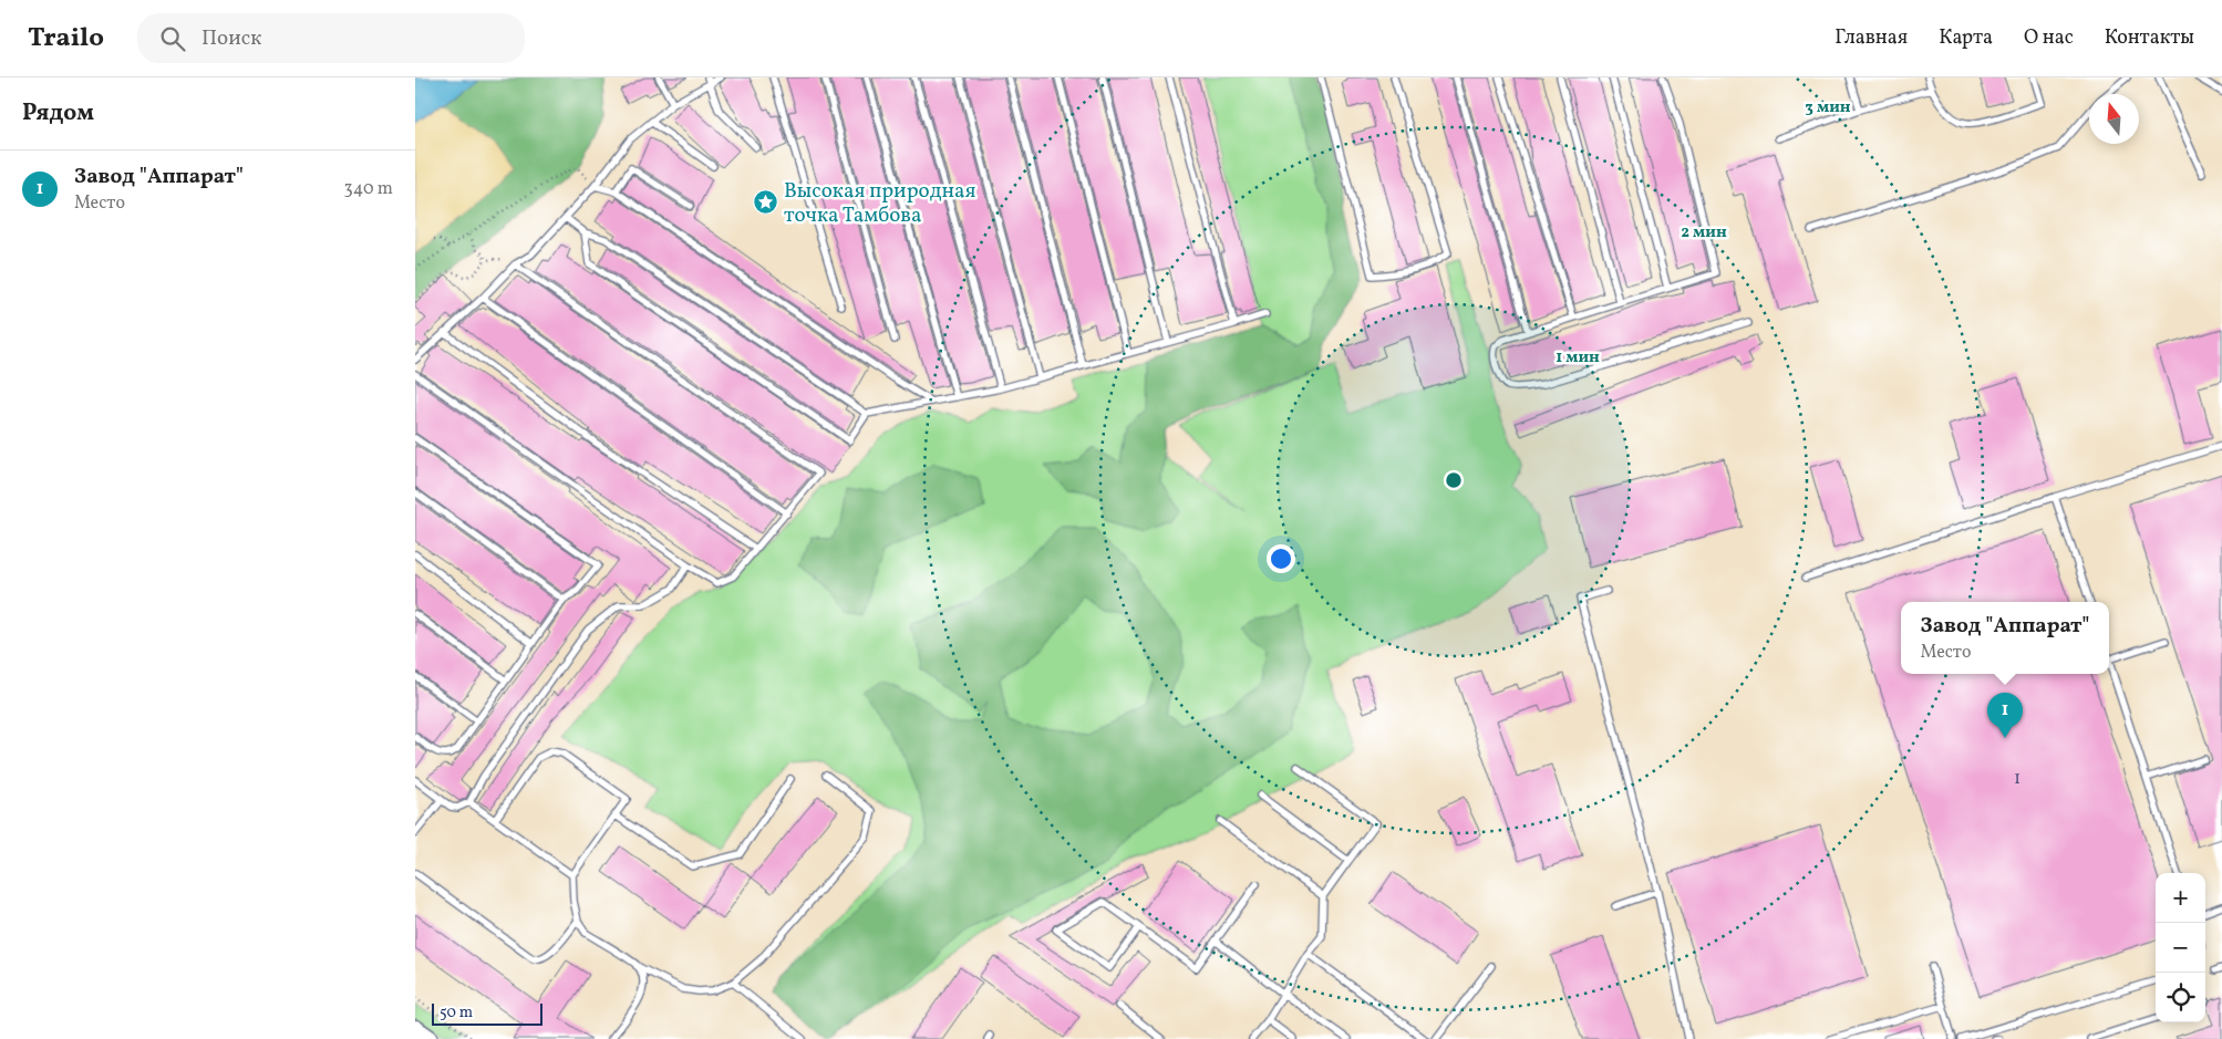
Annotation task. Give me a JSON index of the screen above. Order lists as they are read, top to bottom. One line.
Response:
{"places":{"place":["Высокая природная точка Тамбова"]},"house_numbers":["1"],"scale_bar":"50 m","north":"top","page":{"header":"Trailo","search":"Поиск","nav":["Главная","Карта","О нас","Контакты"],"heading":"Рядом","list":[{"mark":"1","name":"Завод \"Аппарат\"","note":"Место","value":"340 m"}],"popup":["Завод \"Аппарат\"","Место"],"pins":"1","map_buttons":["+","−"],"scale":"50 m"},"rings":["3 мин","2 мин","1 мин"]}
